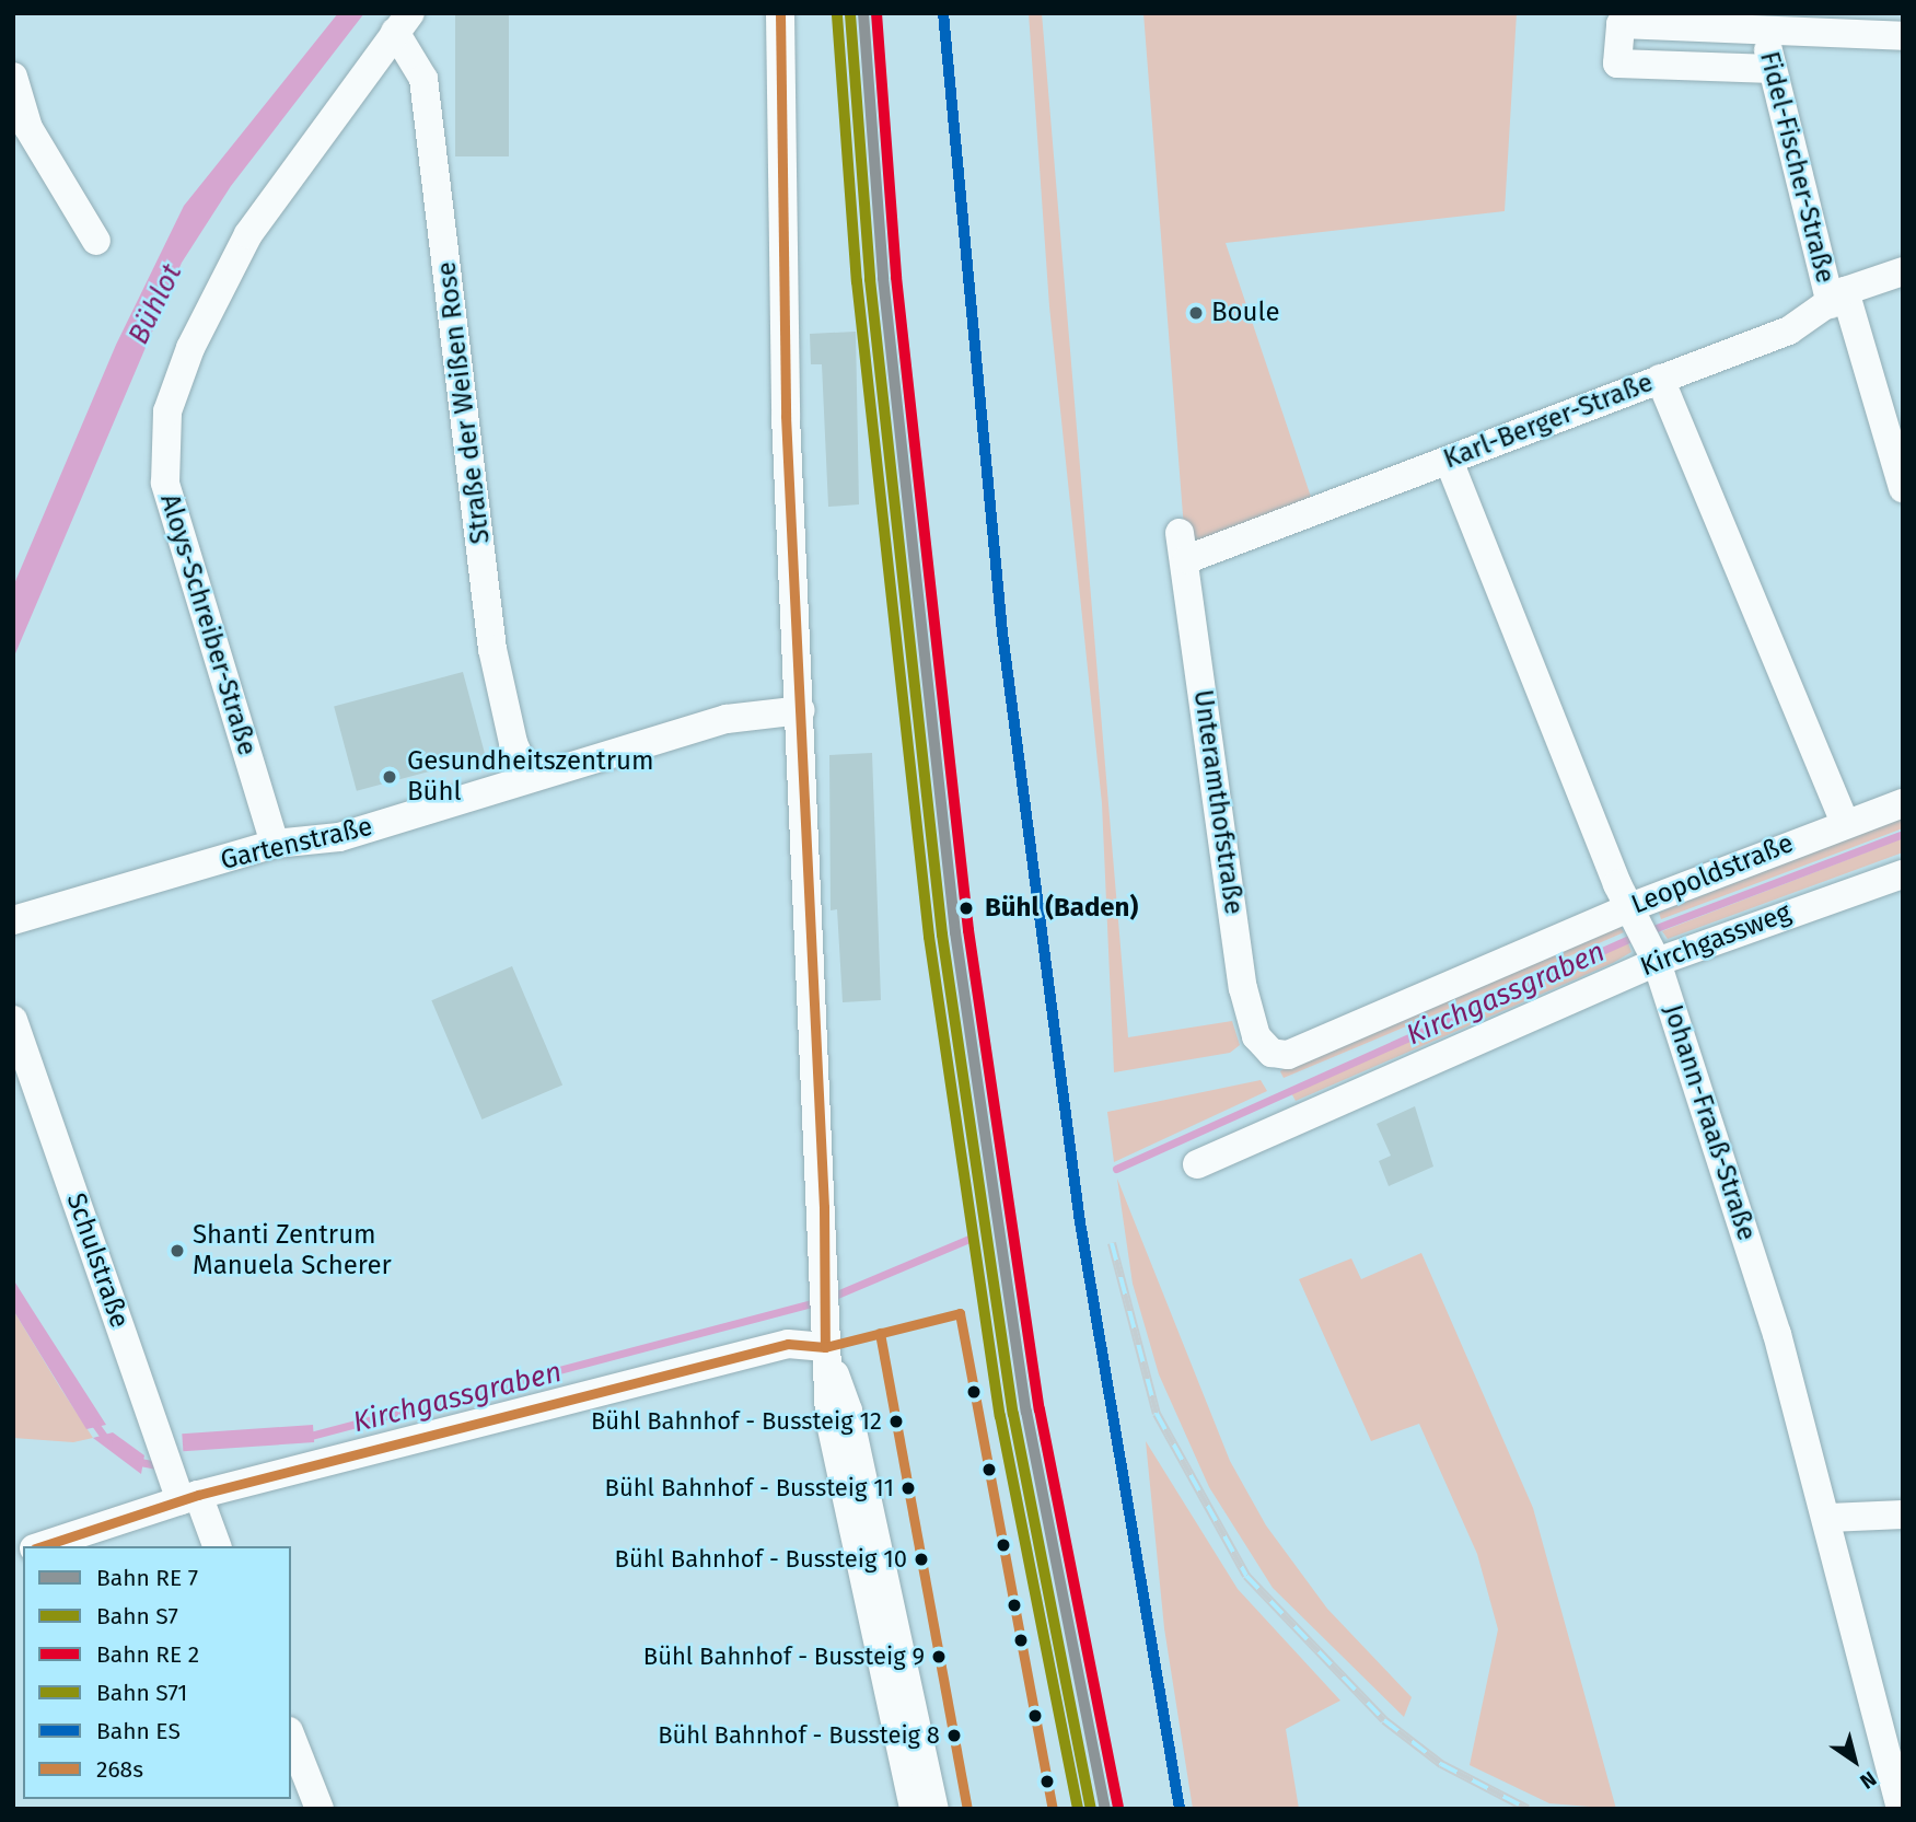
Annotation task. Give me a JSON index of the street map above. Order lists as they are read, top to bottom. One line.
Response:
{"streets":{"street":["Fidel-Fischer-Straße","Straße der Weißen Rose","Karl-Berger-Straße","Aloys-Schreiber-Straße","Unteramthofstraße","Gartenstraße","Leopoldstraße","Kirchgassweg","Johann-Fraaß-Straße","Schulstraße"]},"crossings":[["Fidel-Fischer-Straße","Karl-Berger-Straße"],["Straße der Weißen Rose","Aloys-Schreiber-Straße"],["Straße der Weißen Rose","Gartenstraße"],["Karl-Berger-Straße","Unteramthofstraße"],["Karl-Berger-Straße","Johann-Fraaß-Straße"],["Aloys-Schreiber-Straße","Gartenstraße"],["Unteramthofstraße","Leopoldstraße"],["Leopoldstraße","Johann-Fraaß-Straße"],["Kirchgassweg","Johann-Fraaß-Straße"]],"water":["Bühlot","Kirchgassgraben"],"places":["Boule","Gesundheitszentrum Bühl","Bühl (Baden)","Shanti Zentrum Manuela Scherer","Bühl Bahnhof - Bussteig 12","Bühl Bahnhof - Bussteig 11","Bühl Bahnhof - Bussteig 10","Bühl Bahnhof - Bussteig 9","Bühl Bahnhof - Bussteig 8"],"lines":["rail line ES","transit line 268s","rail line S7","rail line S71"],"legend":["Bahn RE 7","Bahn S7","Bahn RE 2","Bahn S71","Bahn ES","268s"],"north":"bottom right"}
